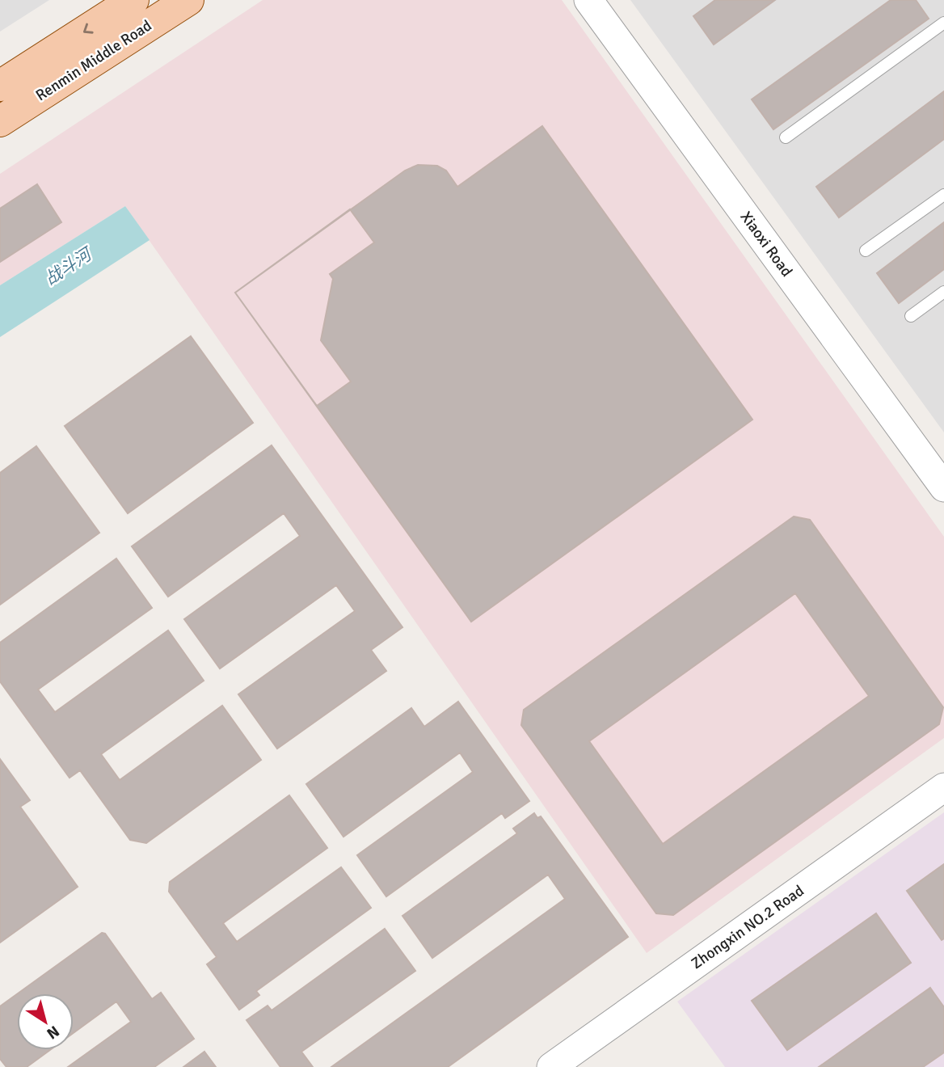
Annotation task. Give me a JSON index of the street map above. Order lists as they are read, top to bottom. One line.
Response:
{"streets":{"main road":["Renmin Middle Road"],"street":["Xiaoxi Road","Zhongxin NO.2 Road"]},"water":["战斗河"],"north":"bottom right"}
